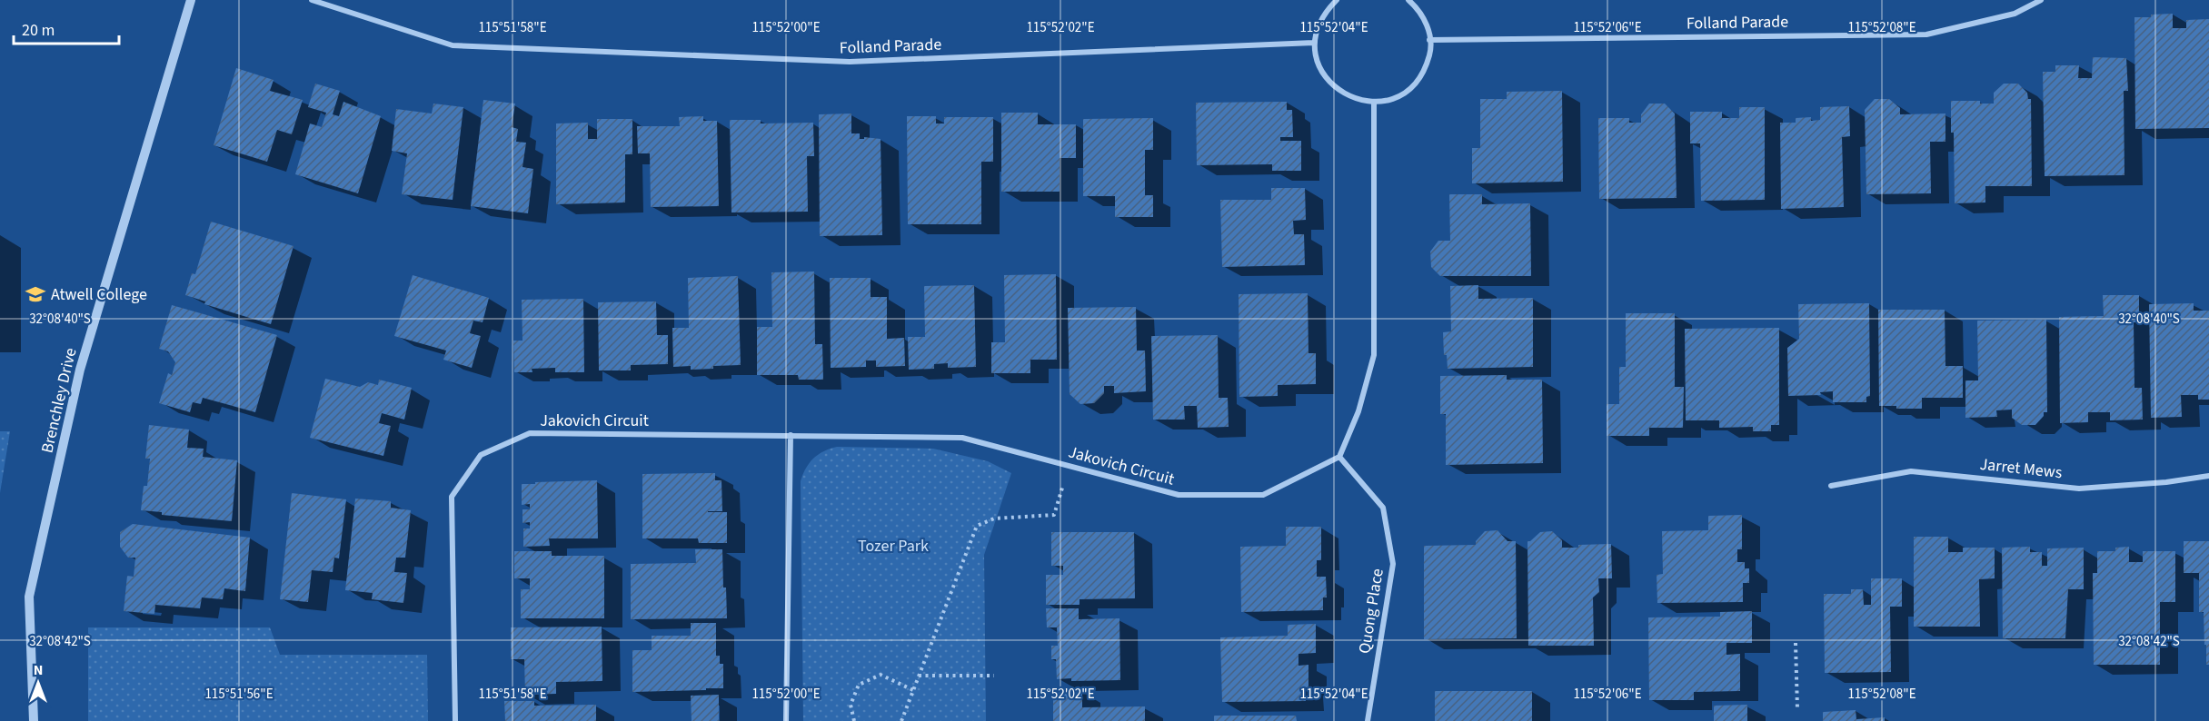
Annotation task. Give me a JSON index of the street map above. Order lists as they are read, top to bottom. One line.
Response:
{"streets":{"street":["Folland Parade","Brenchley Drive","Jakovich Circuit","Jarret Mews","Quong Place"]},"crossings":[["Jakovich Circuit","Quong Place"]],"parks":["Tozer Park"],"places":{"school or university":["Atwell College"]},"scale_bar":"20 m","north":"top","coordinates":["115°51'58\"E","115°52'00\"E","115°52'02\"E","115°52'04\"E","115°52'06\"E","115°52'08\"E","32°08'40\"S","32°08'42\"S","115°51'56\"E"]}
